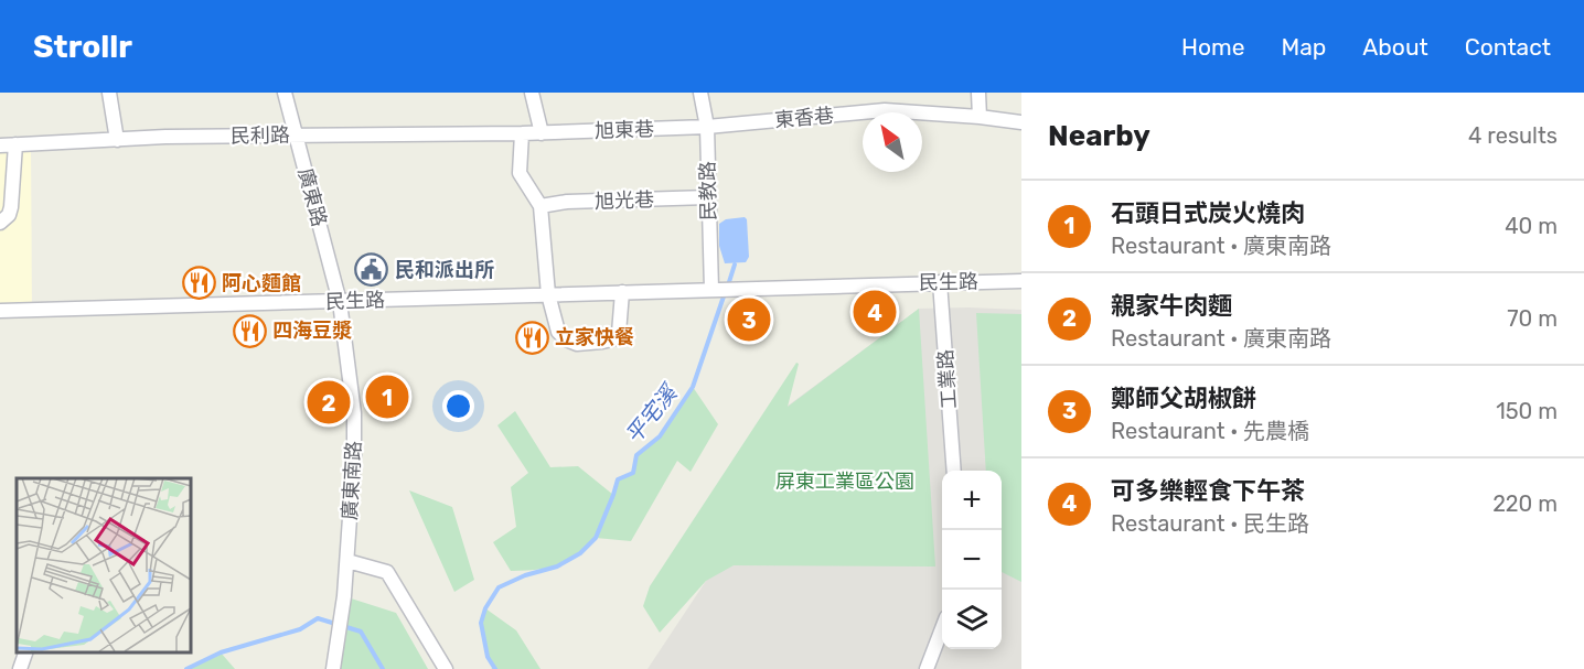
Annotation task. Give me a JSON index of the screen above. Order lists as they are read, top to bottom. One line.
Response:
{"streets":{"street":["東香巷","旭東巷","民利路","民教路","廣東路","旭光巷","民生路","工業路","廣東南路"]},"crossings":[["東香巷","旭東巷"],["東香巷","民教路"],["旭東巷","民利路"],["旭東巷","民教路"],["民利路","廣東路"],["民教路","旭光巷"],["民教路","民生路"],["廣東路","民生路"],["廣東路","廣東南路"],["民生路","工業路"],["民生路","廣東南路"]],"water":["平宅溪"],"parks":["屏東工業區公園"],"places":{"public building":["民和派出所"],"restaurant":["阿心麵館","四海豆漿","立家快餐"]},"north":"top left","page":{"header":"Strollr","nav":["Home","Map","About","Contact"],"heading":["Nearby","4 results"],"list":[{"mark":"1","name":"石頭日式炭火燒肉","note":"Restaurant · 廣東南路","value":"40 m"},{"mark":"2","name":"親家牛肉麵","note":"Restaurant · 廣東南路","value":"70 m"},{"mark":"3","name":"鄭師父胡椒餅","note":"Restaurant · 先農橋","value":"150 m"},{"mark":"4","name":"可多樂輕食下午茶","note":"Restaurant · 民生路","value":"220 m"}],"pins":["4","3","1","2"],"map_buttons":["+","−"]}}
